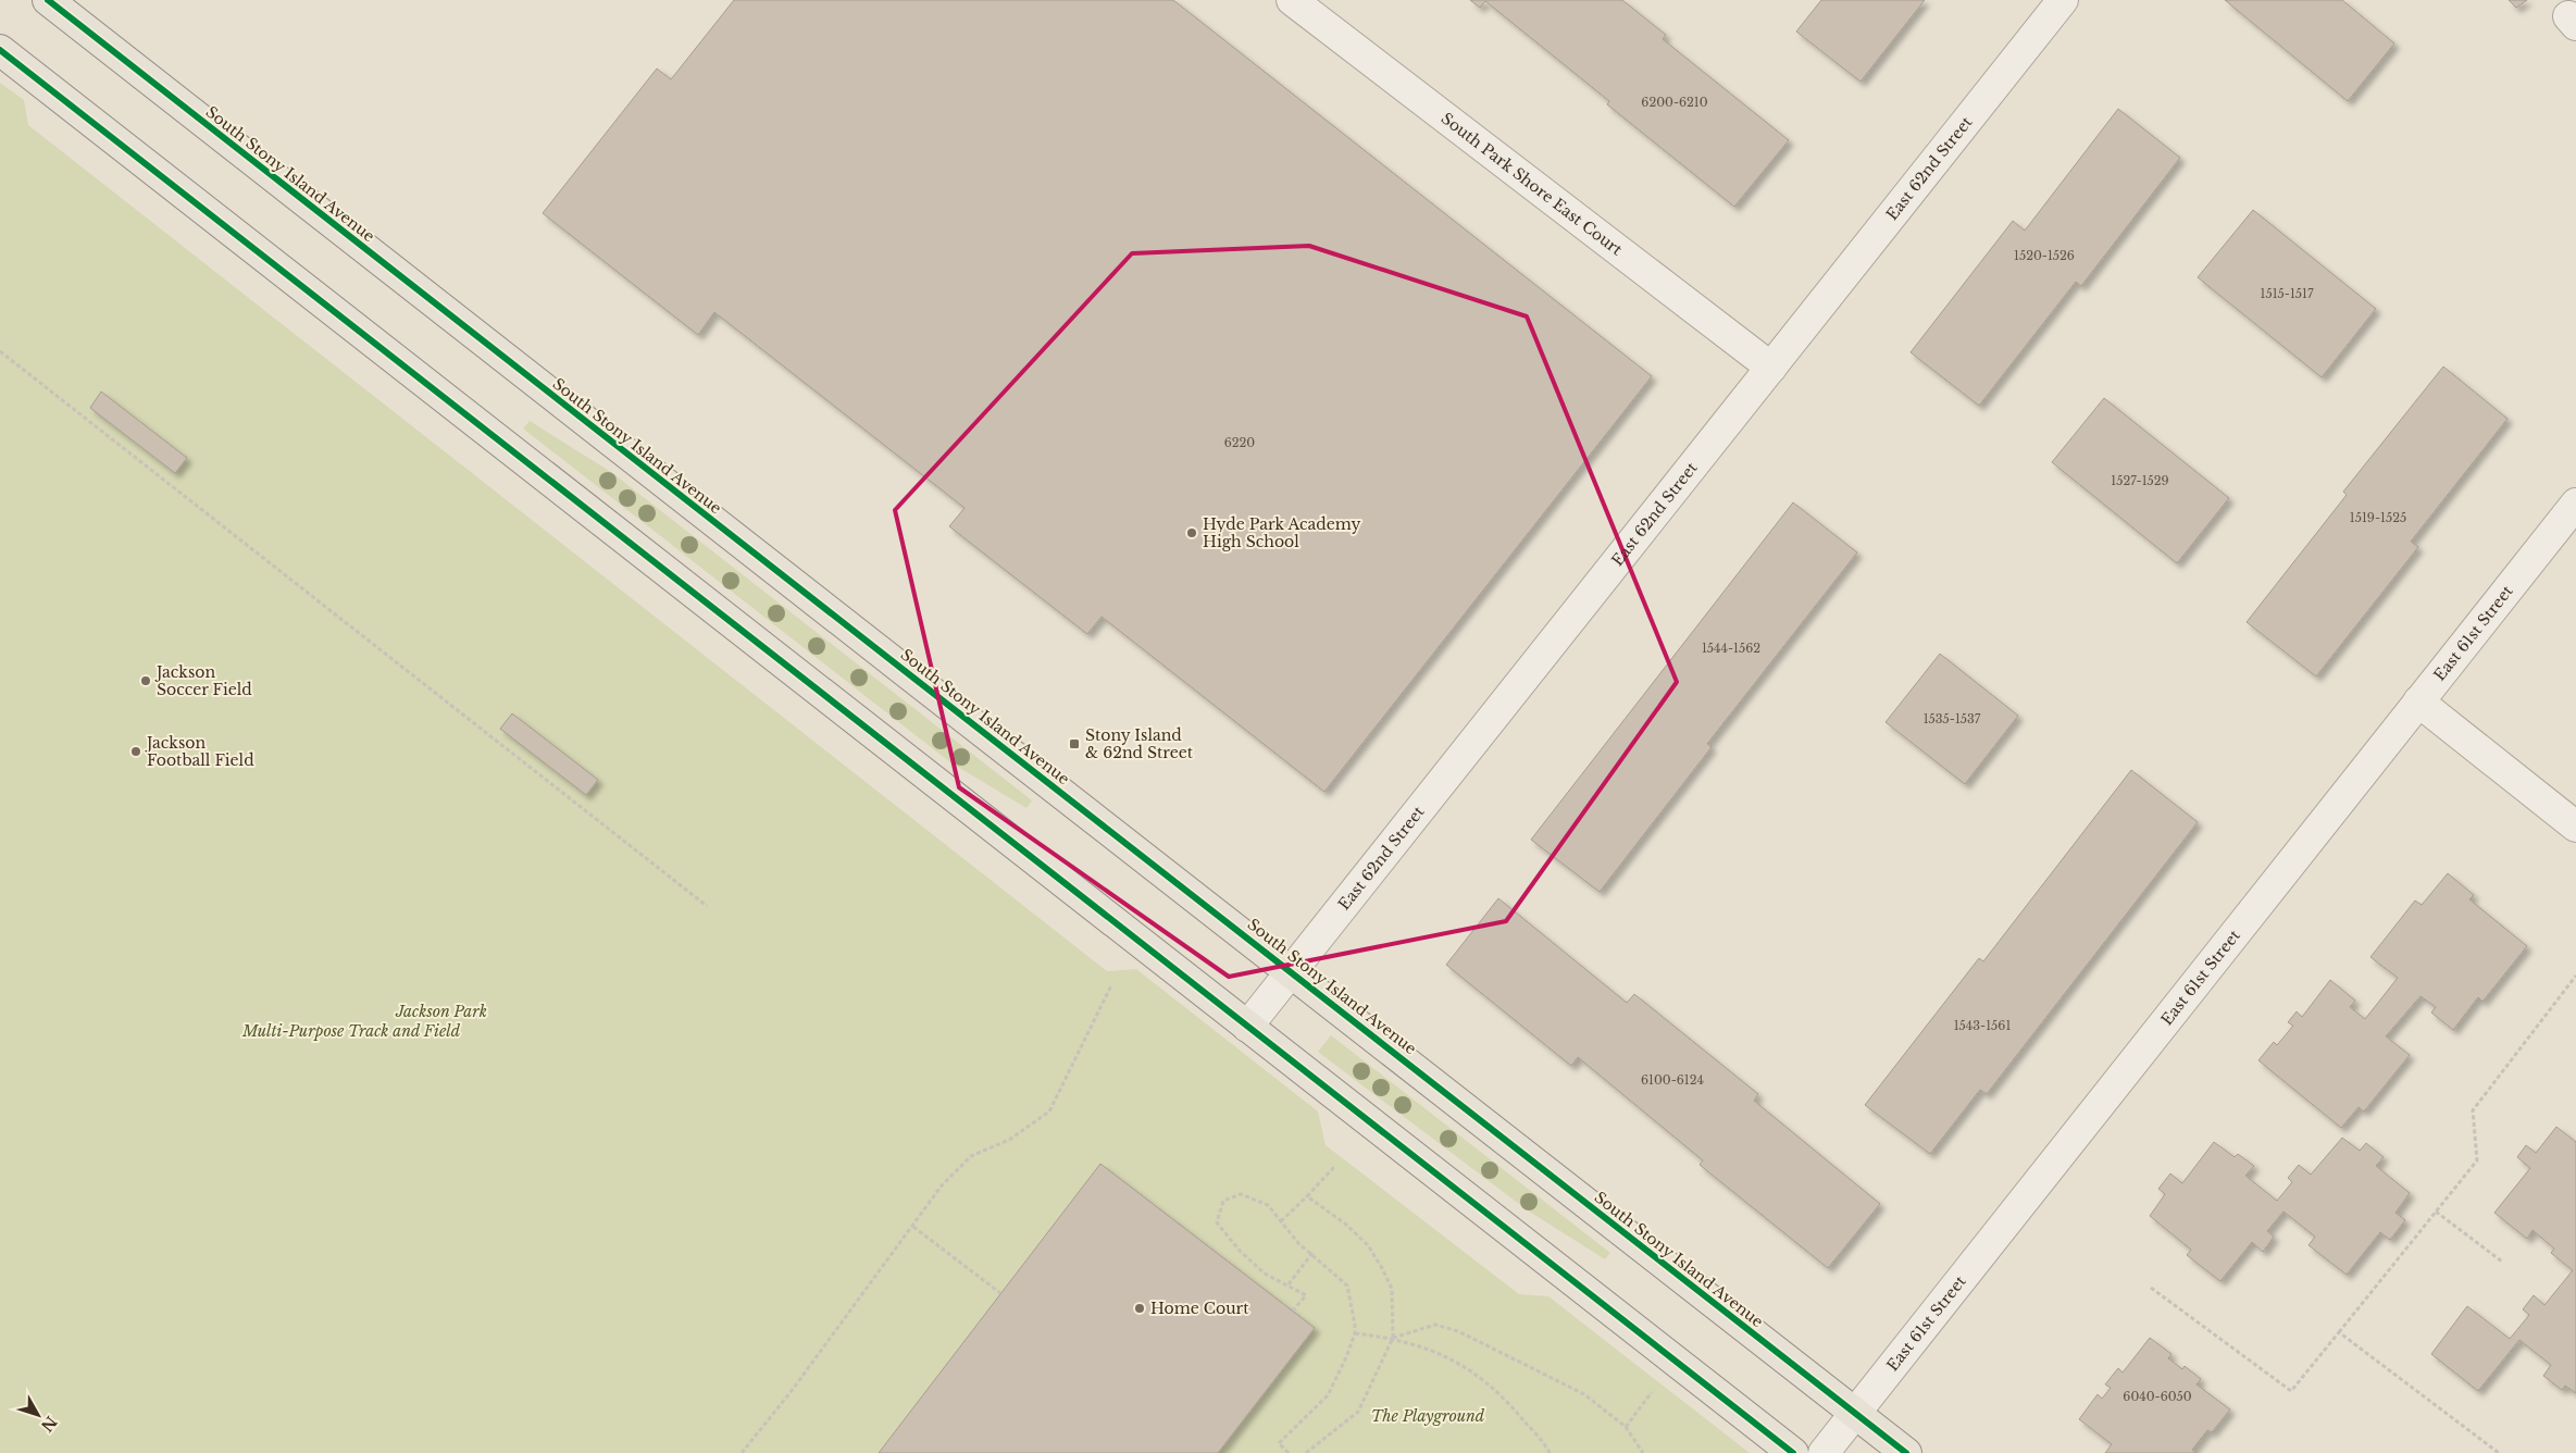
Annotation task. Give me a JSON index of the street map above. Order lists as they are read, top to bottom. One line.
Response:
{"streets":{"main road":["South Stony Island Avenue"],"street":["East 62nd Street","South Park Shore East Court","East 61st Street"]},"crossings":[["East 62nd Street","South Stony Island Avenue"],["East 62nd Street","South Park Shore East Court"],["South Stony Island Avenue","East 61st Street"]],"parks":["Jackson Park","Multi-Purpose Track and Field","The Playground"],"places":{"other":["Hyde Park Academy High School","Jackson Soccer Field","Jackson Football Field","Home Court"],"transit":["Stony Island & 62nd Street"]},"house_numbers":["6200-6210","1520-1526","1515-1517","6220","1527-1529","1519-1525","1544-1562","1535-1537","1543-1561","6100-6124","6040-6050"],"north":"bottom right"}
